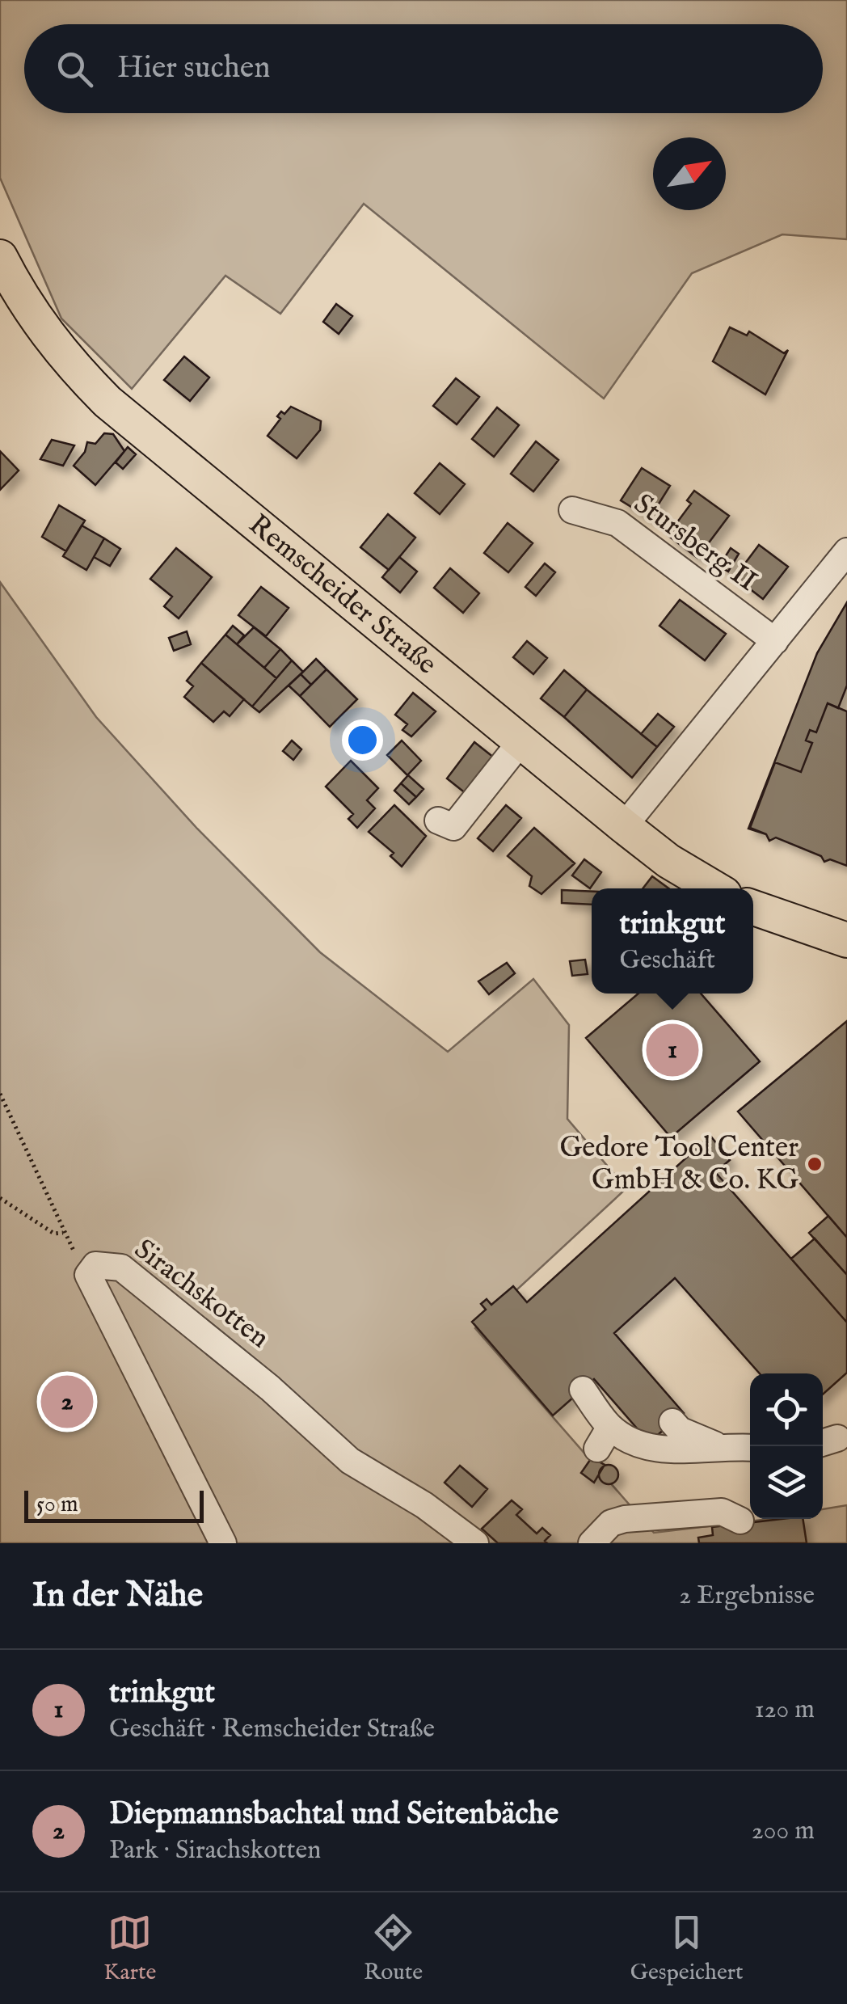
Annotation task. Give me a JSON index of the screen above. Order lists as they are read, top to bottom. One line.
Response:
{"streets":{"main road":["Remscheider Straße"],"street":["Stursberg II","Sirachskotten"]},"places":["Gedore Tool Center GmbH & Co. KG"],"scale_bar":"50 m","north":"top right","page":{"search":"Hier suchen","popup":["trinkgut","Geschäft"],"pins":["1","2"],"scale":"50 m","heading":["In der Nähe","2 Ergebnisse"],"list":[{"mark":"1","name":"trinkgut","note":"Geschäft · Remscheider Straße","value":"120 m"},{"mark":"2","name":"Diepmannsbachtal und Seitenbäche","note":"Park · Sirachskotten","value":"200 m"}],"nav":["Karte","Route","Gespeichert"]}}
